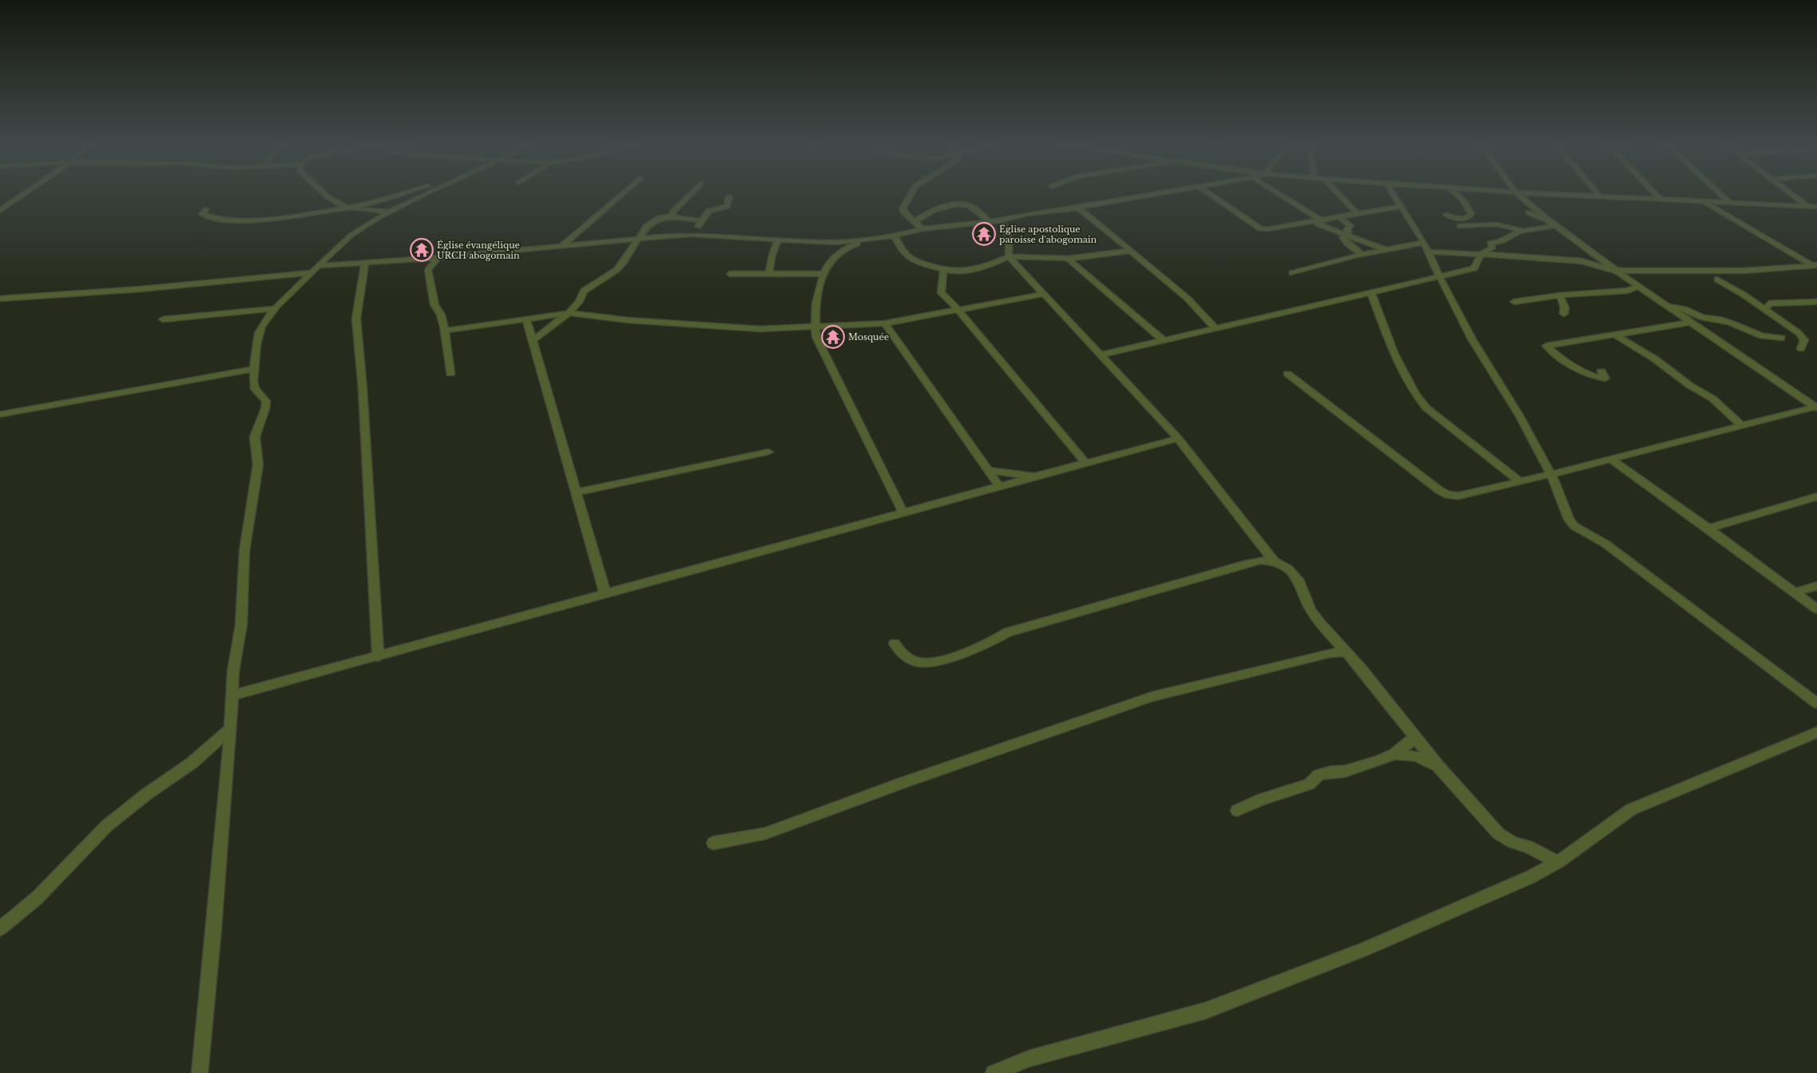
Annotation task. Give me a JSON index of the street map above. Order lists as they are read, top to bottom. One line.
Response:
{"places":{"temple":["Église apostolique paroisse d'abogomain","Église évangélique URCH abogomain","Mosquée"]}}
